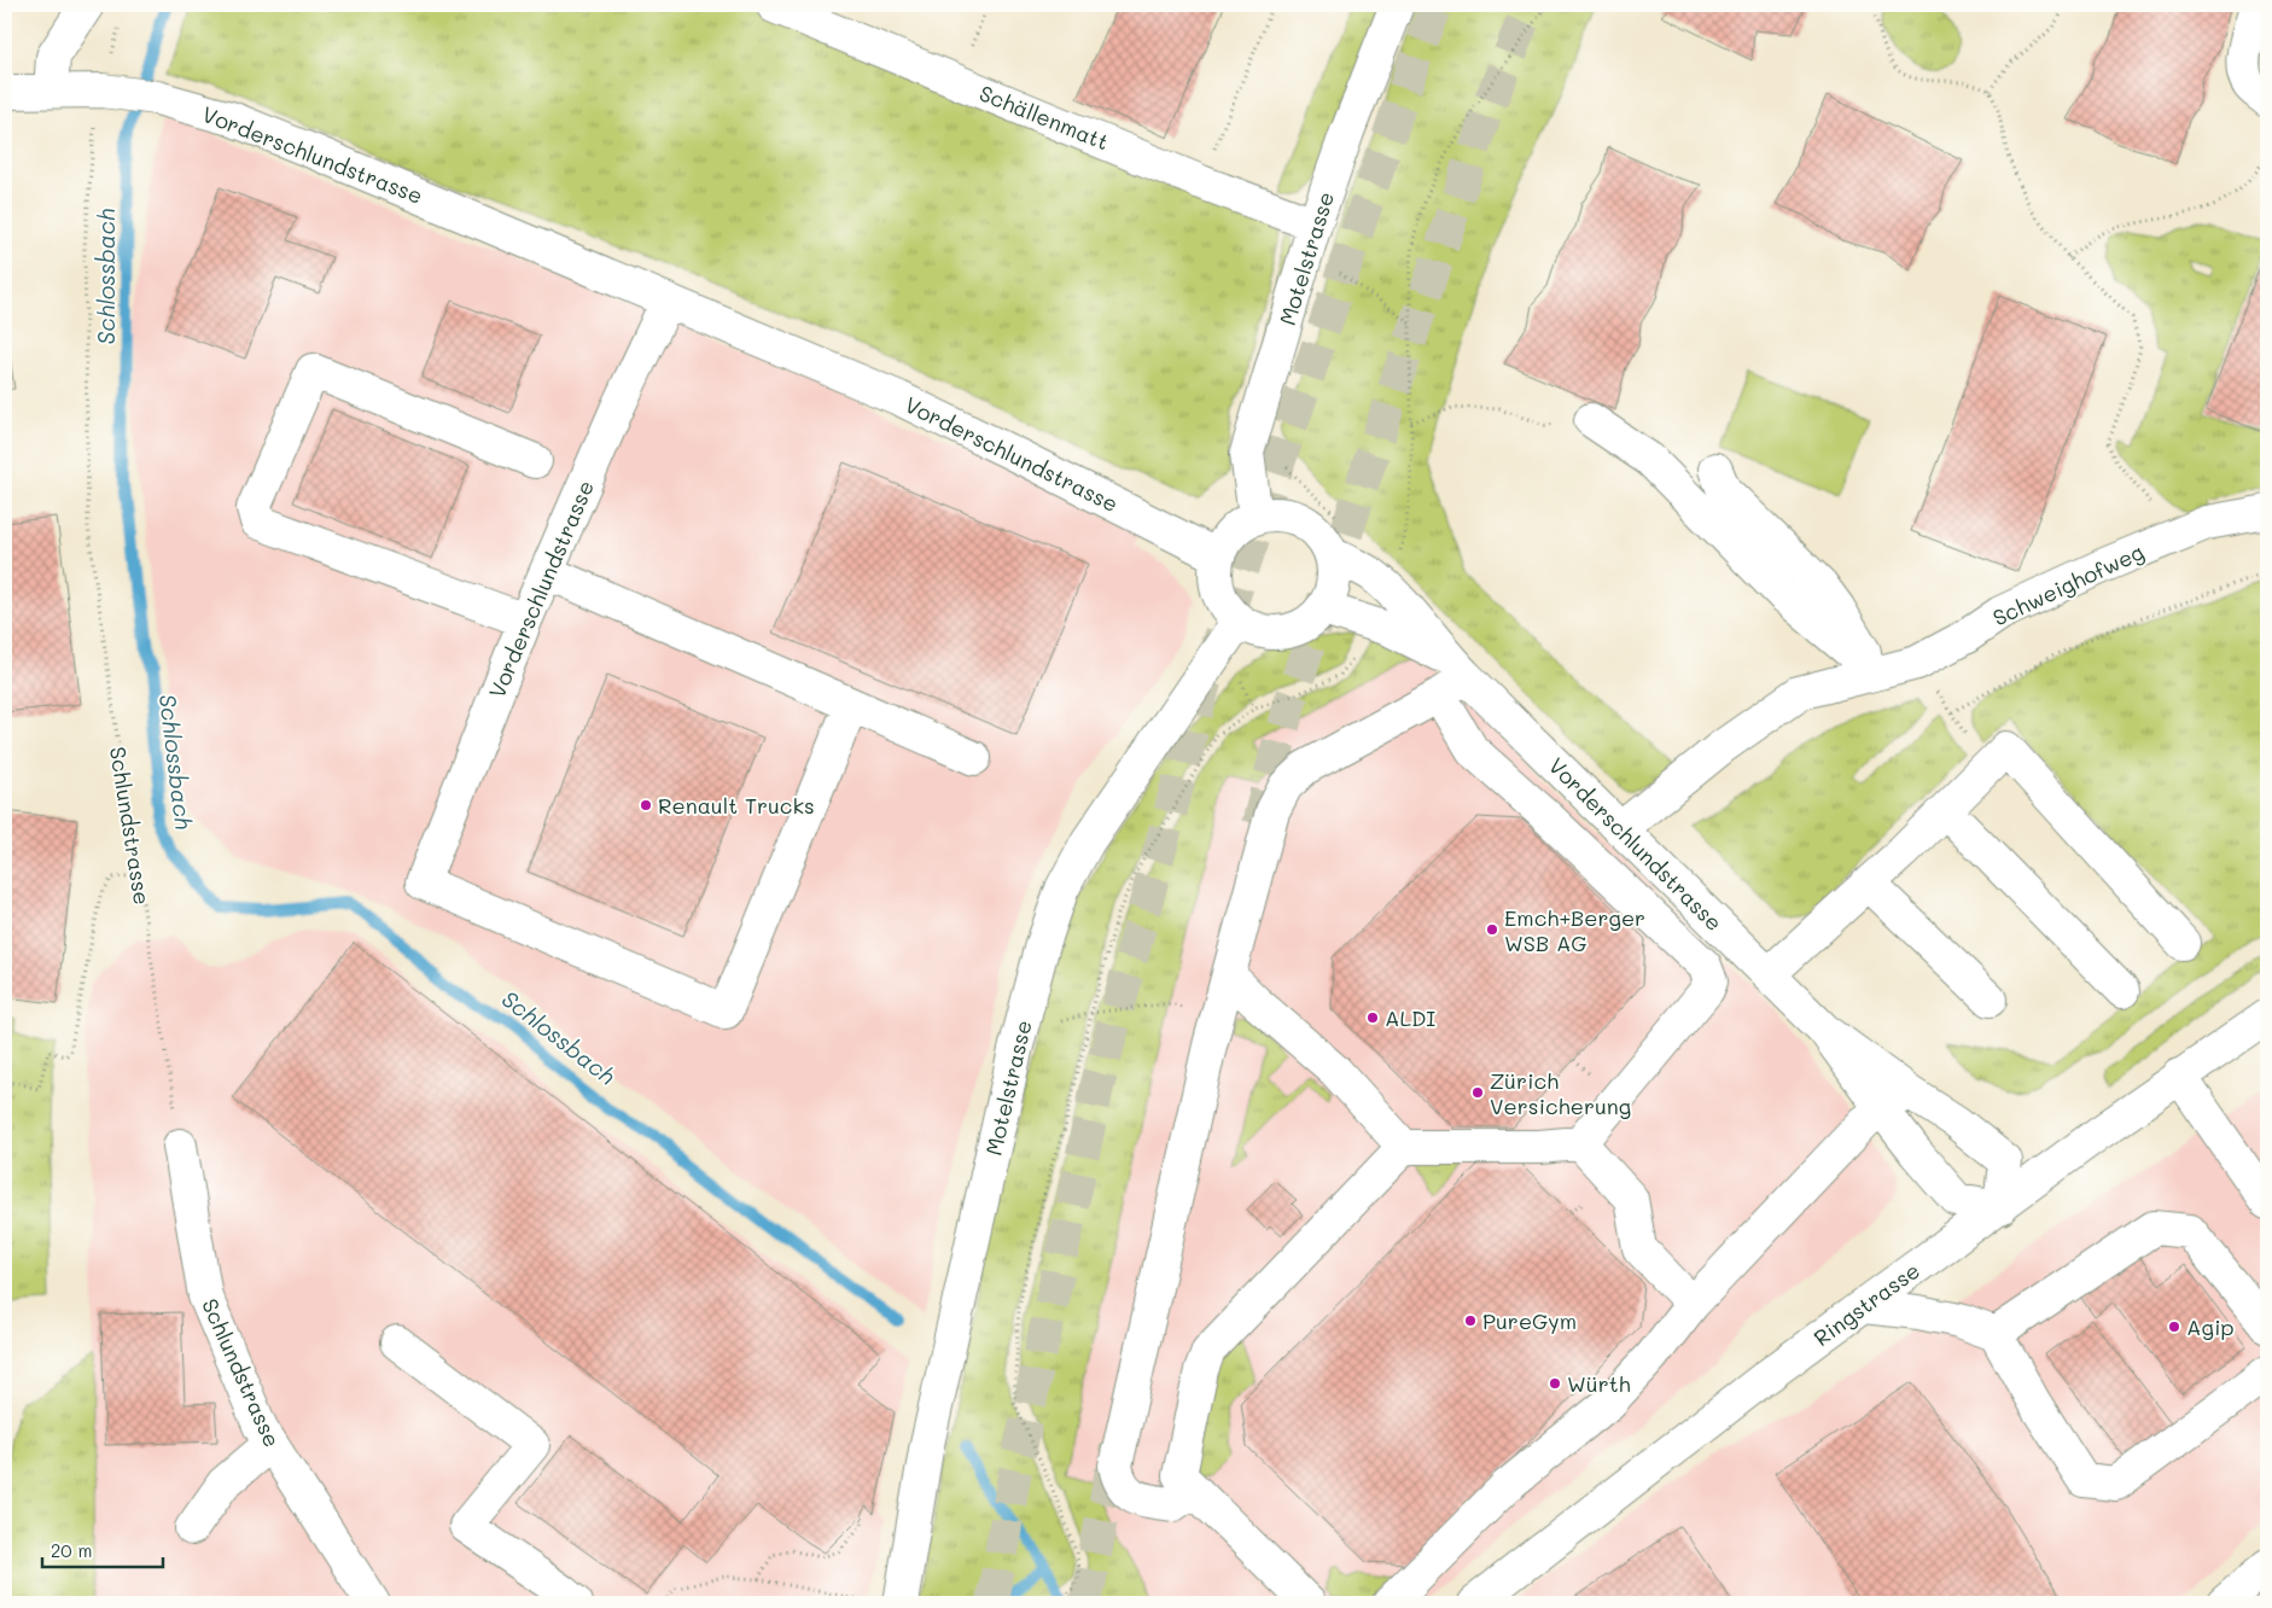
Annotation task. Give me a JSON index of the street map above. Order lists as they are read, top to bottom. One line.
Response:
{"streets":{"street":["Schällenmatt","Vorderschlundstrasse","Motelstrasse","Schweighofweg","Schlundstrasse","Ringstrasse"]},"crossings":[["Schällenmatt","Motelstrasse"],["Vorderschlundstrasse","Motelstrasse"],["Vorderschlundstrasse","Schweighofweg"],["Vorderschlundstrasse","Schlundstrasse"],["Vorderschlundstrasse","Ringstrasse"]],"water":["Schlossbach"],"places":["Renault Trucks","Emch+Berger WSB AG","ALDI","Zürich Versicherung","PureGym","Agip","Würth"],"scale_bar":"20 m"}
